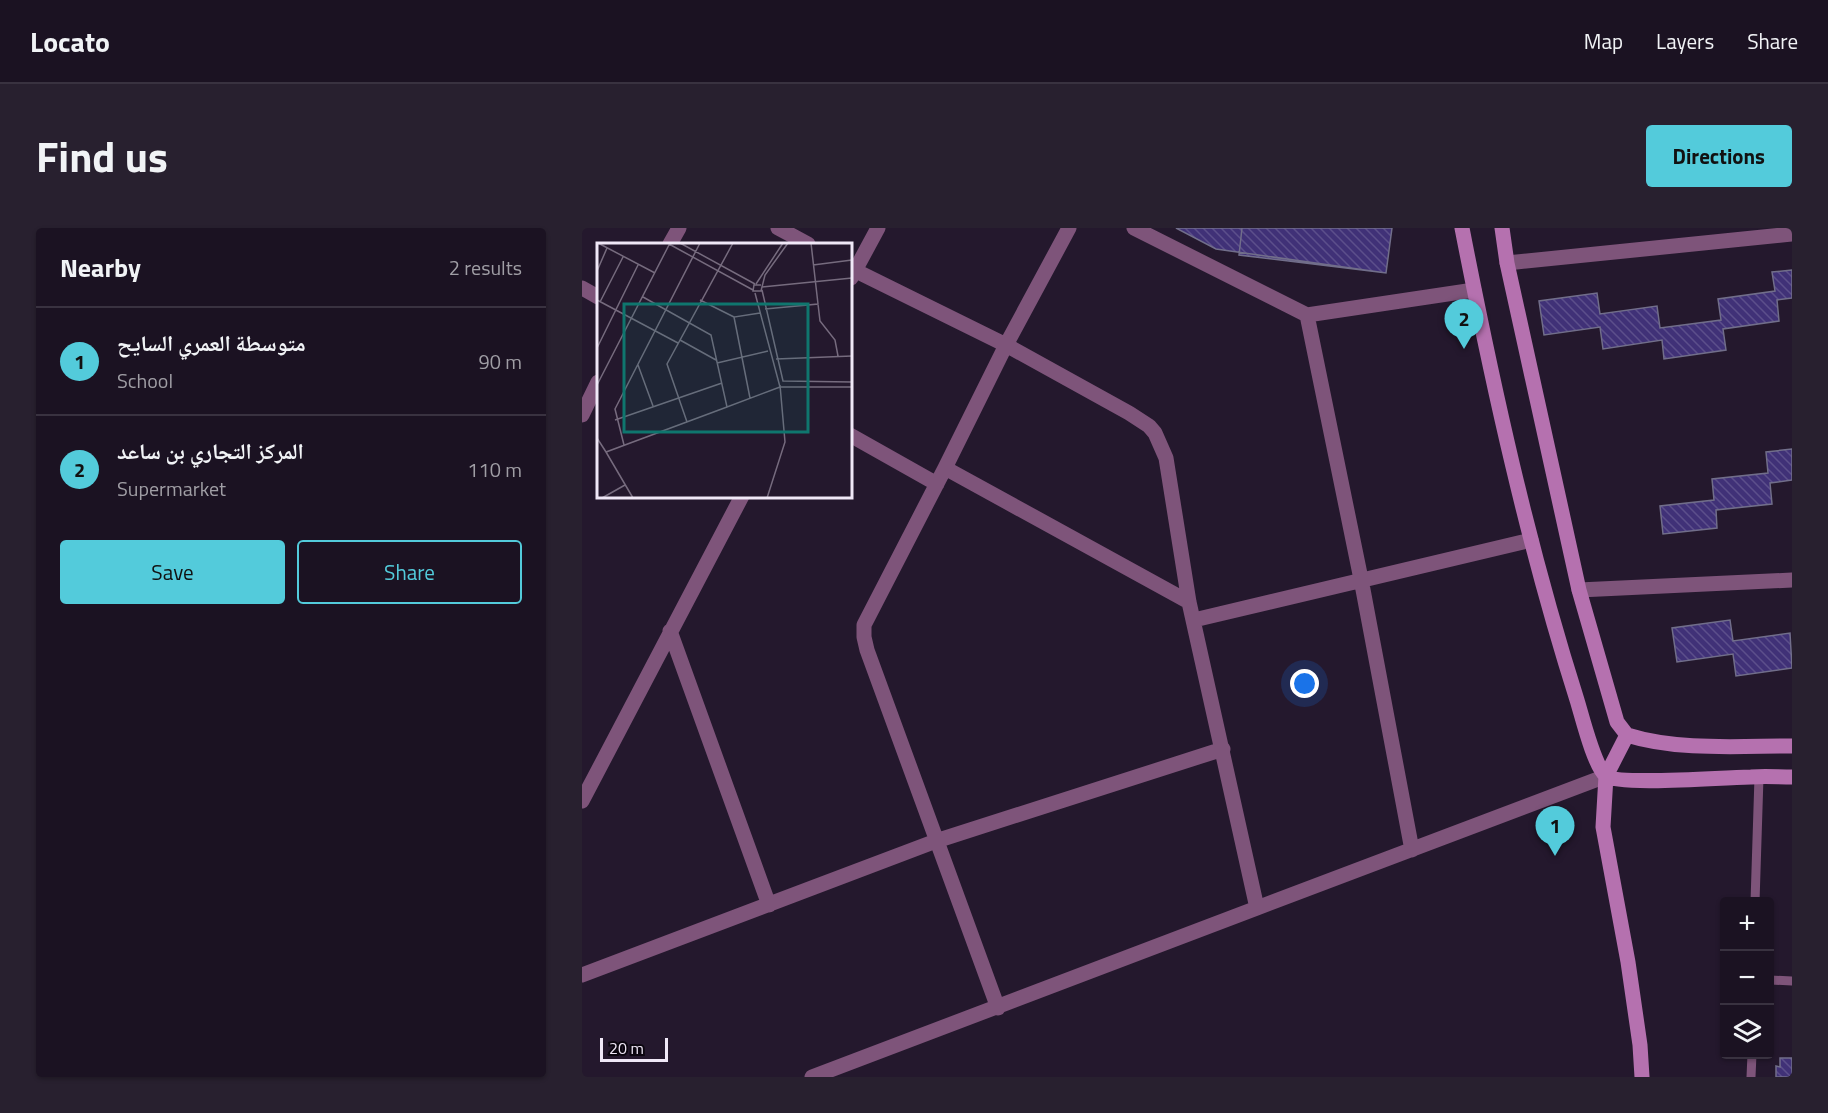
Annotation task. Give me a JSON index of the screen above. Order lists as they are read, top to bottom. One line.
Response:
{"scale_bar":"20 m","page":{"header":"Locato","nav":["Map","Layers","Share"],"title":"Find us","buttons":["Directions",["Save","Share"]],"heading":["Nearby","2 results"],"pins":["2","1"],"list":[{"mark":"1","name":"متوسطة العمري السايح","note":"School","value":"90 m"},{"mark":"2","name":"المركز التجاري بن ساعد","note":"Supermarket","value":"110 m"}],"map_buttons":["+","−"],"scale":"20 m"}}
